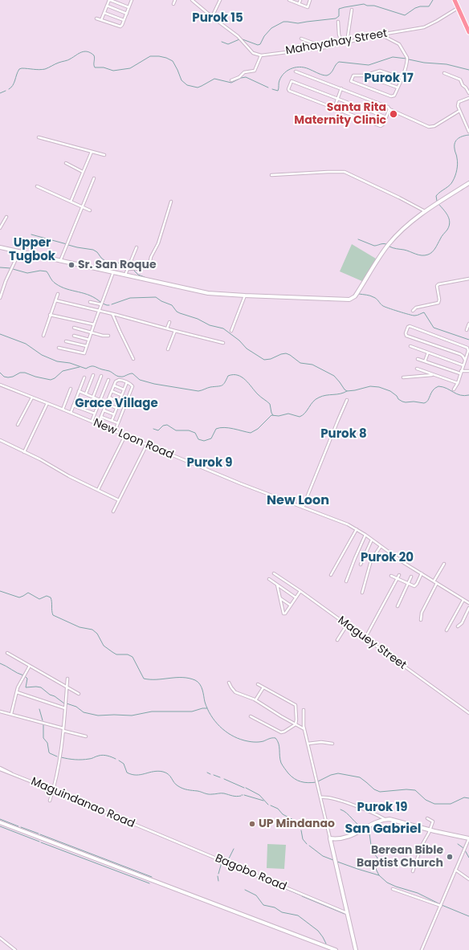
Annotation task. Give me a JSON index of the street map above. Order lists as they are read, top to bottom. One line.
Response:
{"streets":{"street":["Mahayahay Street","New Loon Road","Maguey Street","Maguindanao Road","Bagobo Road"]},"crossings":[["Maguindanao Road","Bagobo Road"]],"districts":["Purok 15","Purok 17","Upper Tugbok","Grace Village","Purok 8","Purok 9","New Loon","Purok 20","Purok 19","San Gabriel"],"places":["Santa Rita Maternity Clinic","Sr. San Roque","UP Mindanao","Berean Bible Baptist Church"]}
